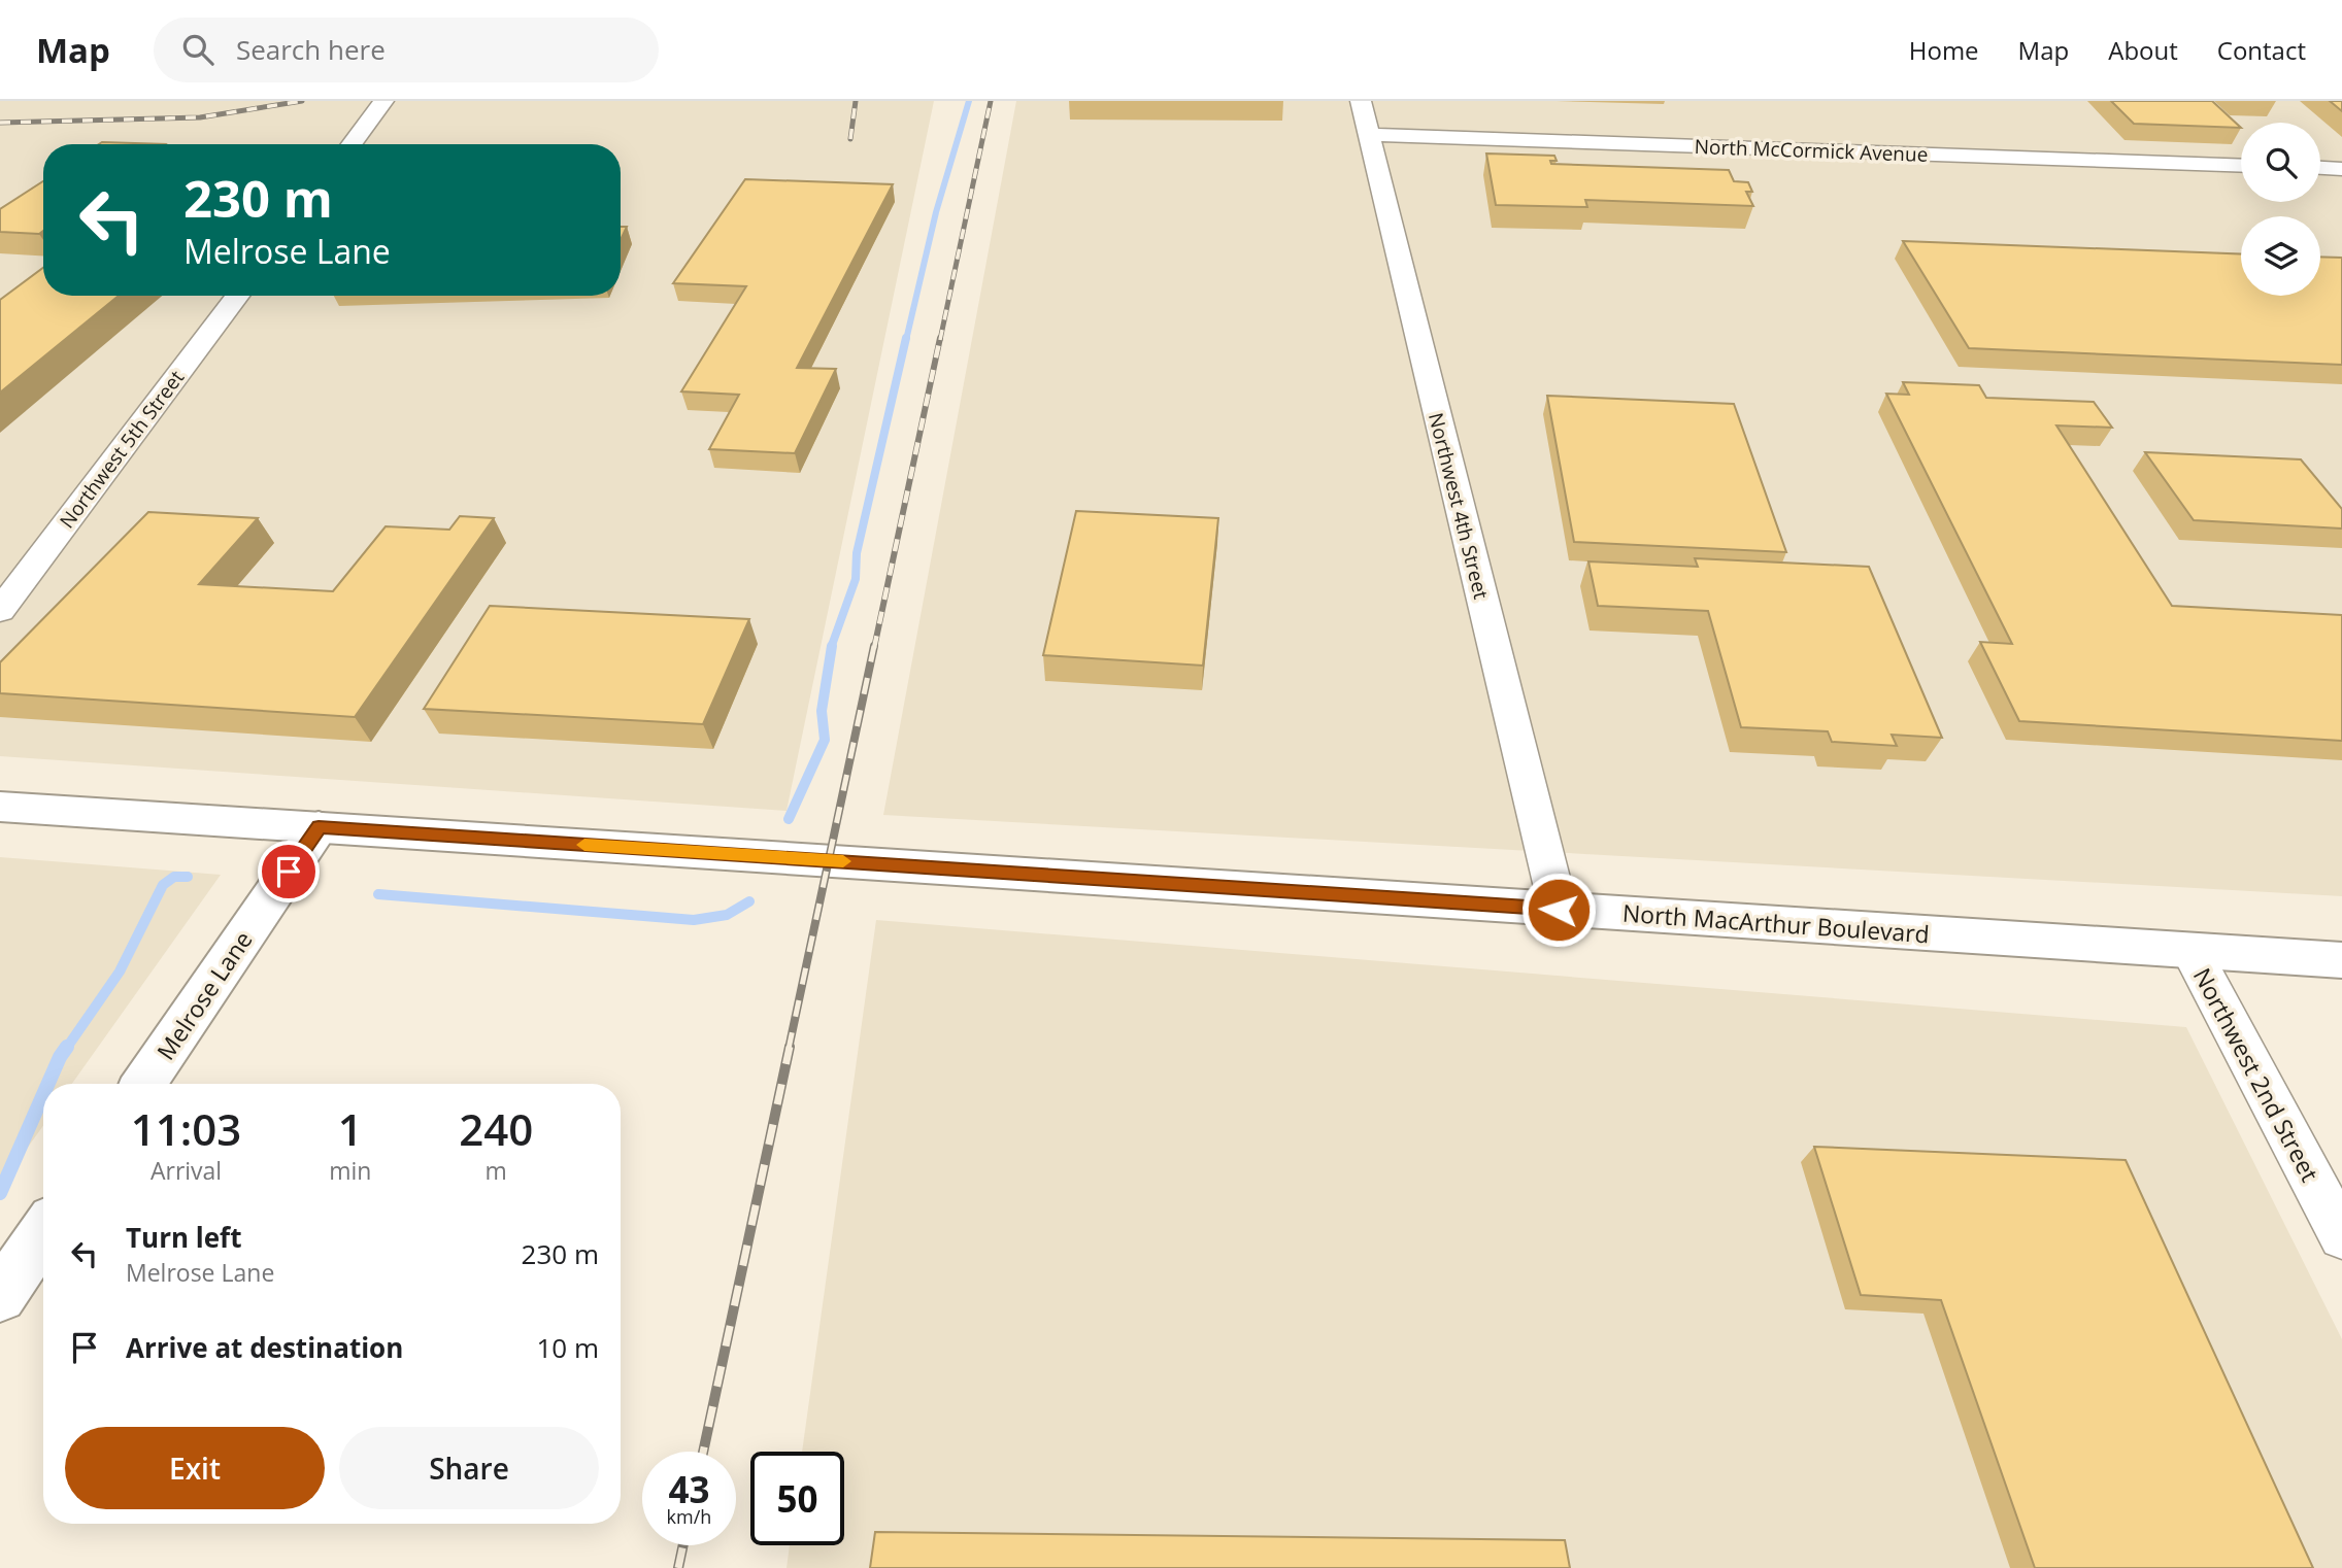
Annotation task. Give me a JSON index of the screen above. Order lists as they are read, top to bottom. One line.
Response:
{"streets":{"main road":["North MacArthur Boulevard","Melrose Lane"],"street":["North McCormick Avenue","Northwest 5th Street","Northwest 4th Street","Northwest 2nd Street"]},"crossings":[["North McCormick Avenue","Northwest 4th Street"],["Northwest 4th Street","North MacArthur Boulevard"],["North MacArthur Boulevard","Melrose Lane"],["North MacArthur Boulevard","Northwest 2nd Street"]],"page":{"header":"Map","search":"Search here","nav":["Home","Map","About","Contact"],"turn":["230 m","Melrose Lane"],"eta":["11:03","Arrival","1","min","240","m"],"list":[{"name":"Turn left","note":"Melrose Lane","value":"230 m"},{"name":"Arrive at destination","value":"10 m"}],"buttons":["Exit","Share"],"speed":"43 km/h","limit":"50"}}
